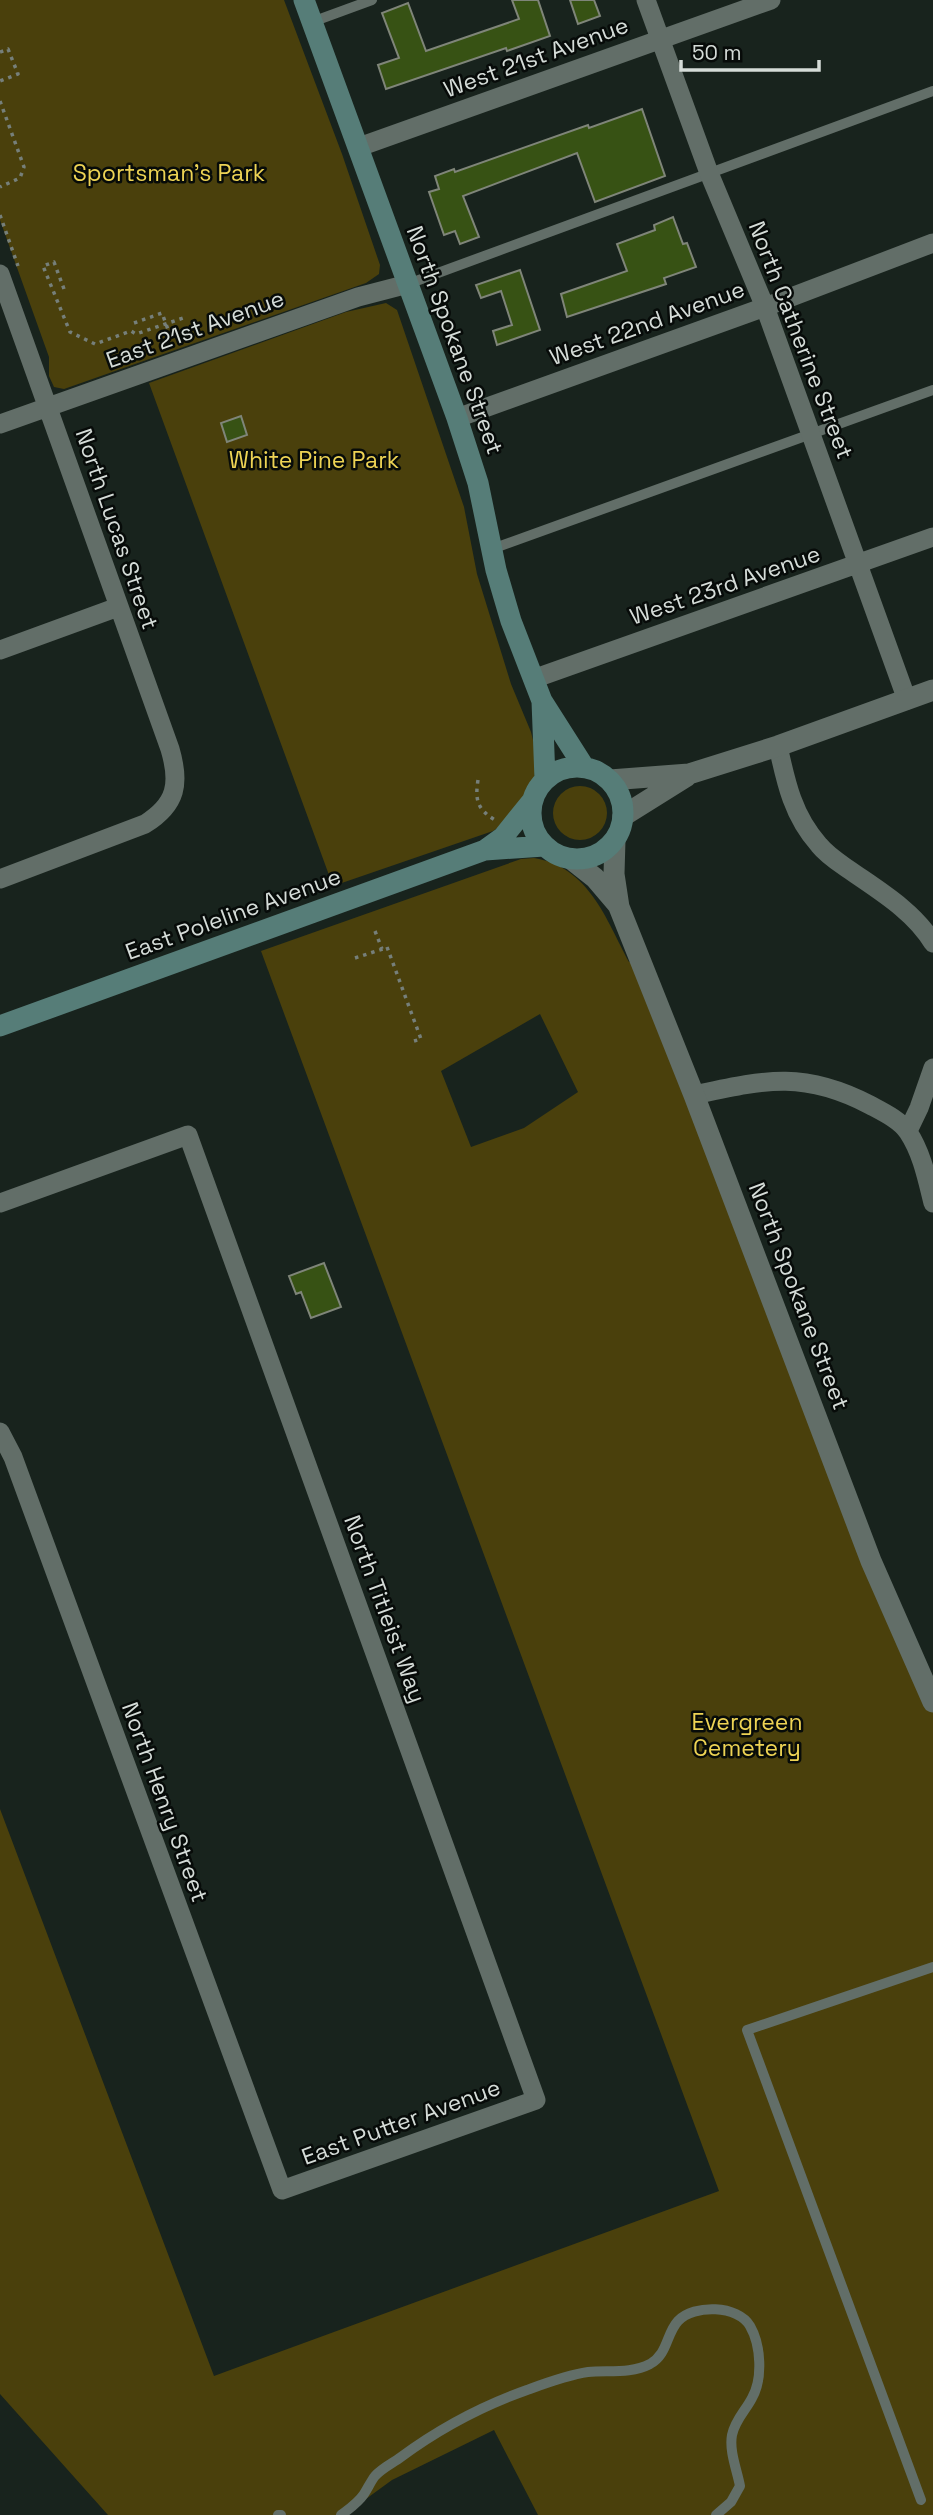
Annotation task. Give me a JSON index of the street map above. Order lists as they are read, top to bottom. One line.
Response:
{"streets":{"main road":["North Spokane Street","East Poleline Avenue"],"street":["West 21st Avenue","West 22nd Avenue","East 21st Avenue","North Catherine Street","North Lucas Street","West 23rd Avenue","North Titleist Way","North Henry Street","East Putter Avenue"]},"crossings":[["West 21st Avenue","North Spokane Street"],["West 21st Avenue","North Catherine Street"],["West 22nd Avenue","North Spokane Street"],["West 22nd Avenue","North Catherine Street"],["East 21st Avenue","North Spokane Street"],["East 21st Avenue","North Lucas Street"],["North Spokane Street","West 23rd Avenue"],["North Spokane Street","East Poleline Avenue"],["North Catherine Street","West 23rd Avenue"],["North Titleist Way","East Putter Avenue"],["North Henry Street","East Putter Avenue"]],"parks":["Sportsman's Park","White Pine Park","Evergreen Cemetery"],"scale_bar":"50 m"}
